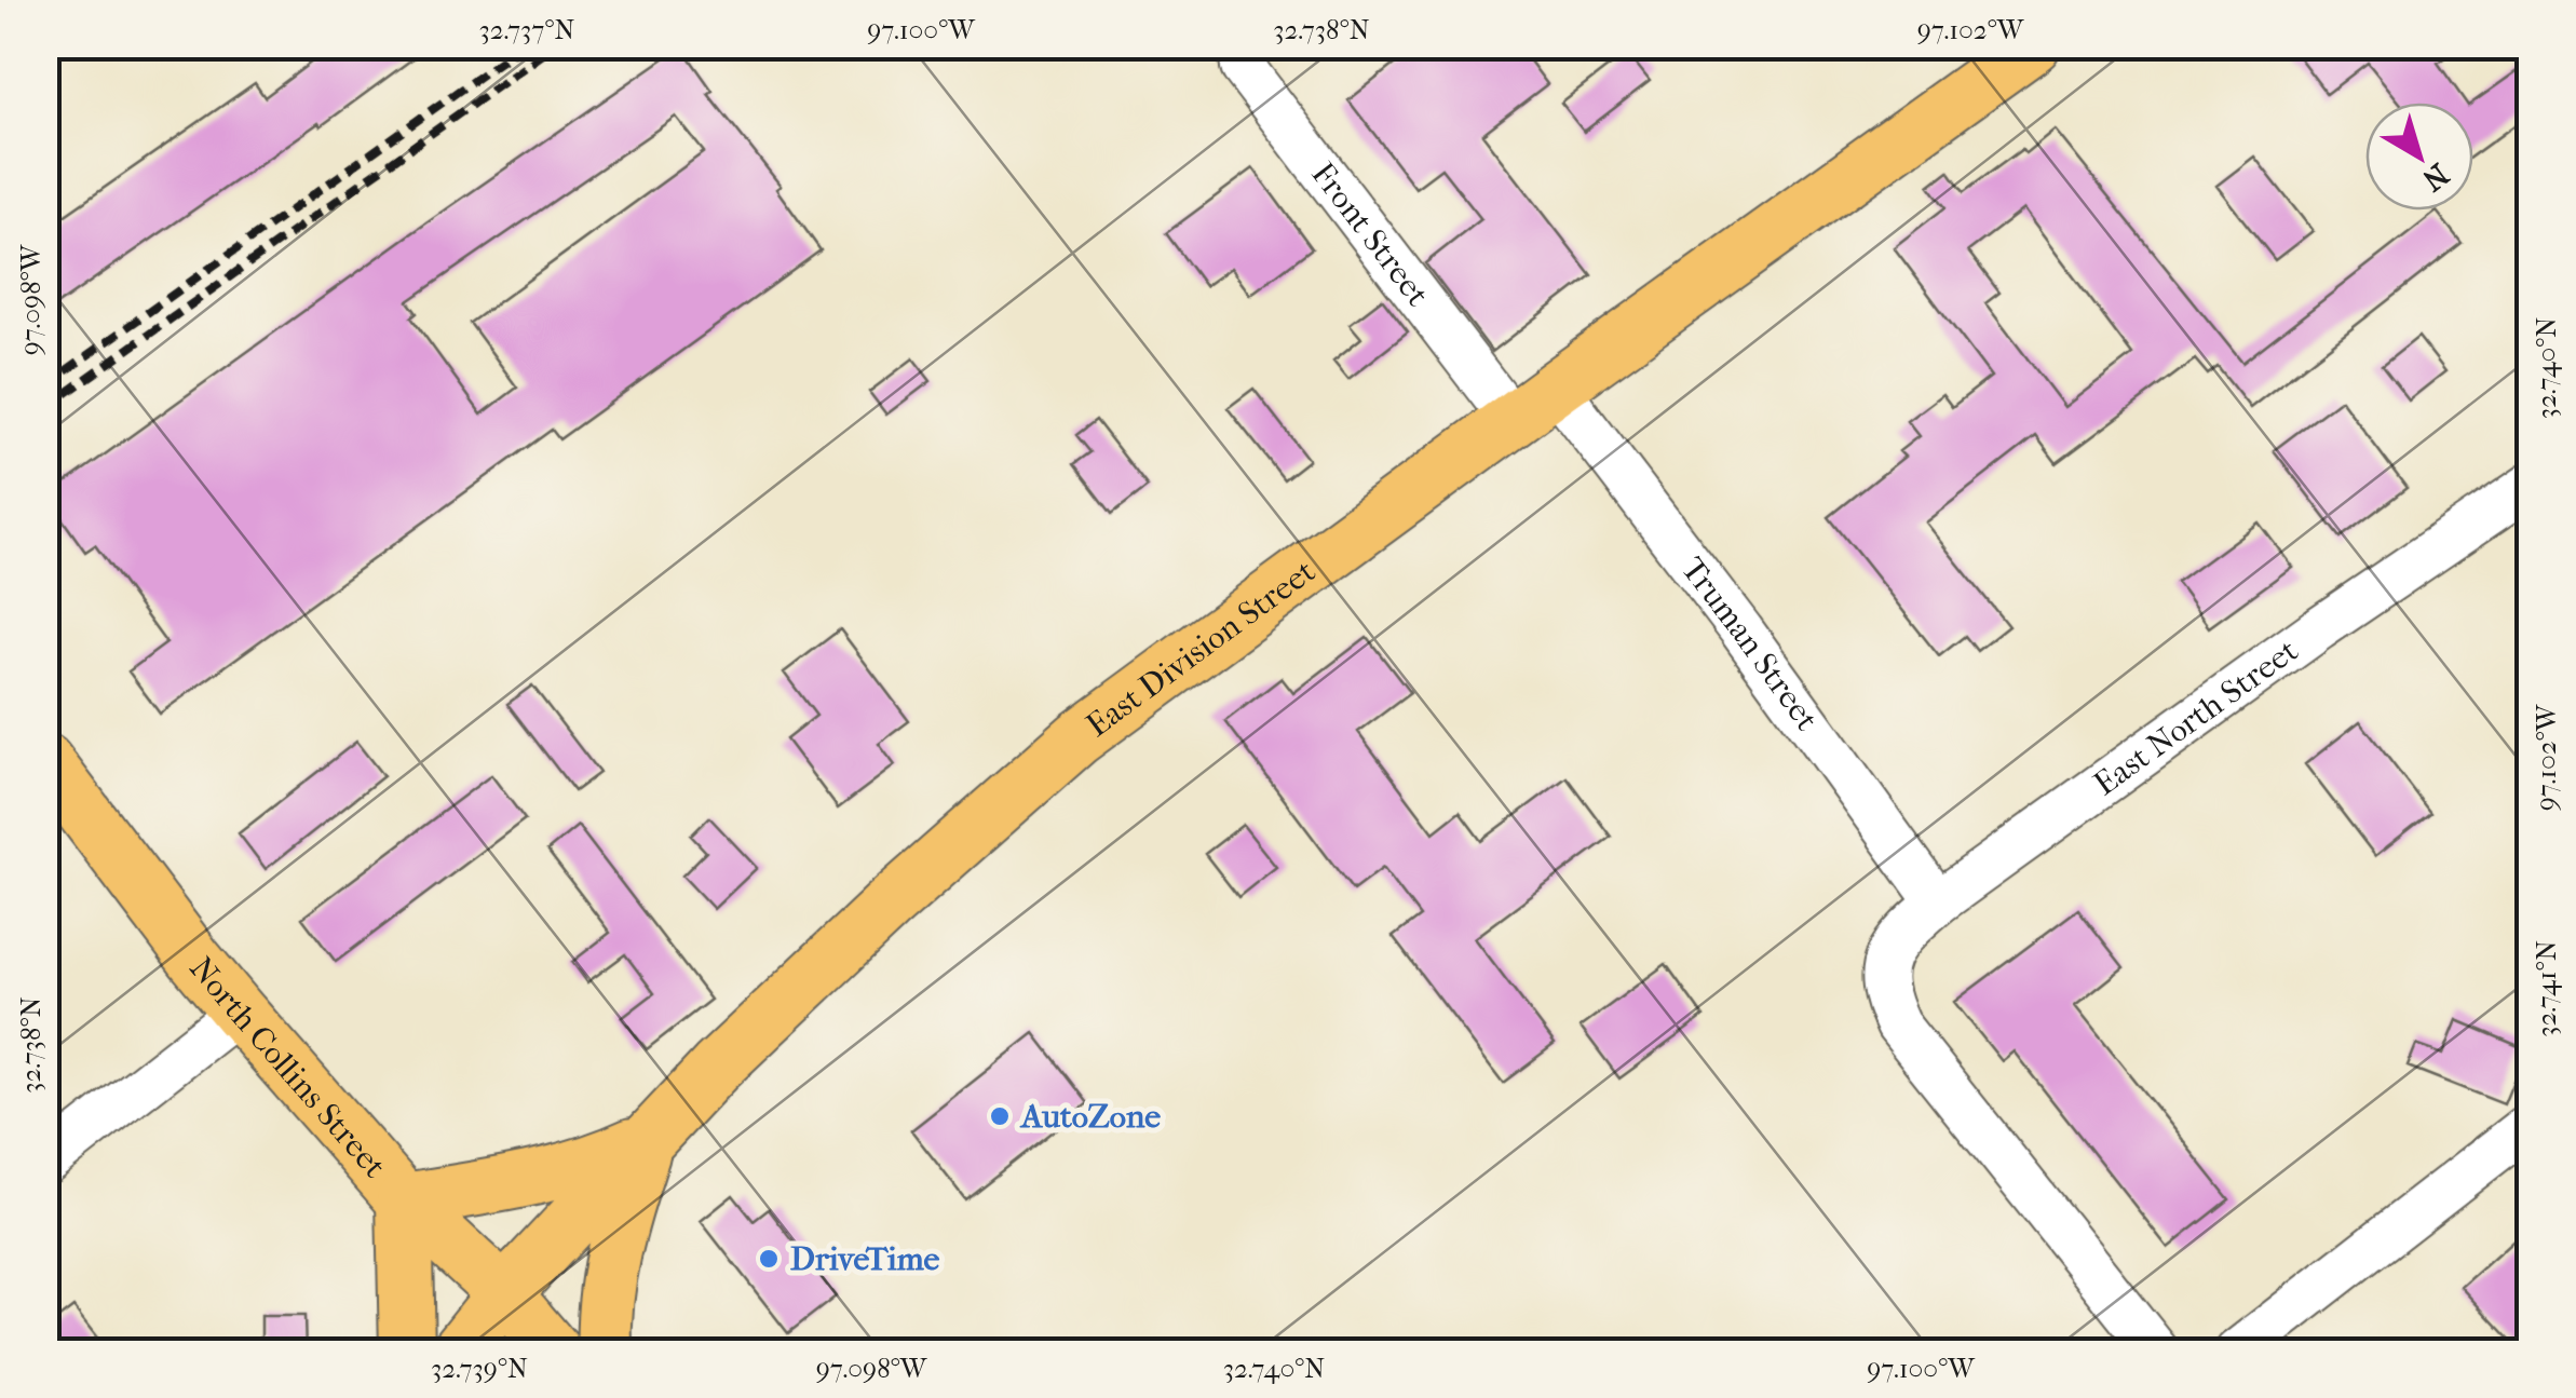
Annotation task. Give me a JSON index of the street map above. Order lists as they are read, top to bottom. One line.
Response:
{"streets":{"main road":["East Division Street","North Collins Street"],"street":["Front Street","Truman Street","East North Street"]},"crossings":[["Front Street","East Division Street"],["Truman Street","East Division Street"],["Truman Street","East North Street"],["East Division Street","North Collins Street"]],"places":["AutoZone","DriveTime"],"north":"bottom right","coordinates":["32.737°N","97.100°W","32.738°N","97.102°W","97.098°W","32.740°N","32.741°N","32.739°N"]}
